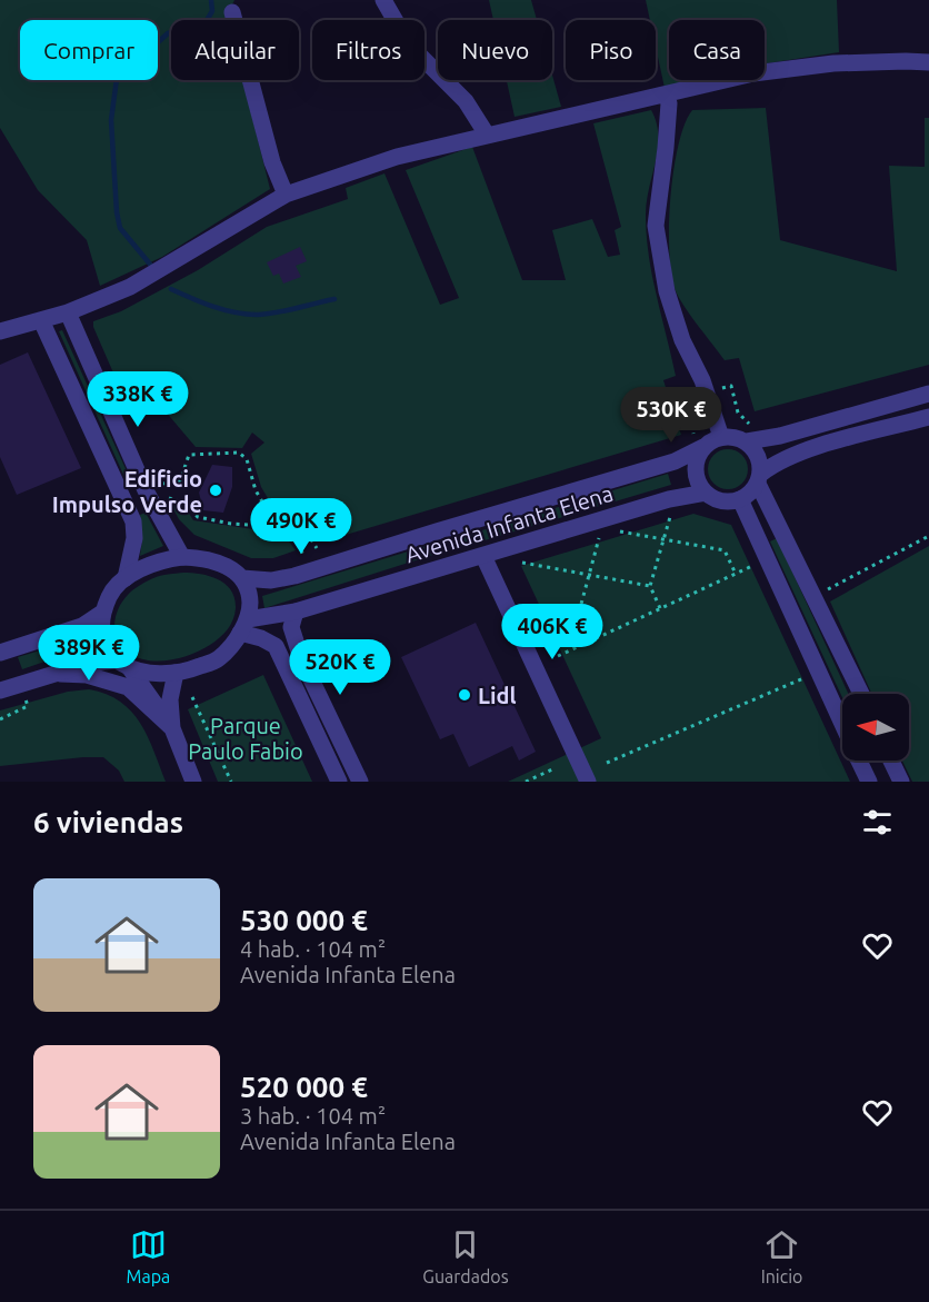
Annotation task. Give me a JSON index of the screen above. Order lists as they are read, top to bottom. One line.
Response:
{"streets":{"street":["Avenida Infanta Elena"]},"parks":["Parque Paulo Fabio"],"places":["Edificio Impulso Verde","Lidl"],"north":"left","page":{"chip":["Comprar","Alquilar","Filtros","Nuevo","Piso","Casa"],"price":["338K €","530K €","490K €","406K €","389K €","520K €"],"heading":"6 viviendas","list":[{"name":"530 000 €","note":"4 hab. · 104 m² · Avenida Infanta Elena"},{"name":"520 000 €","note":"3 hab. · 104 m² · Avenida Infanta Elena"}],"tabs":["Mapa","Guardados","Inicio"]}}
